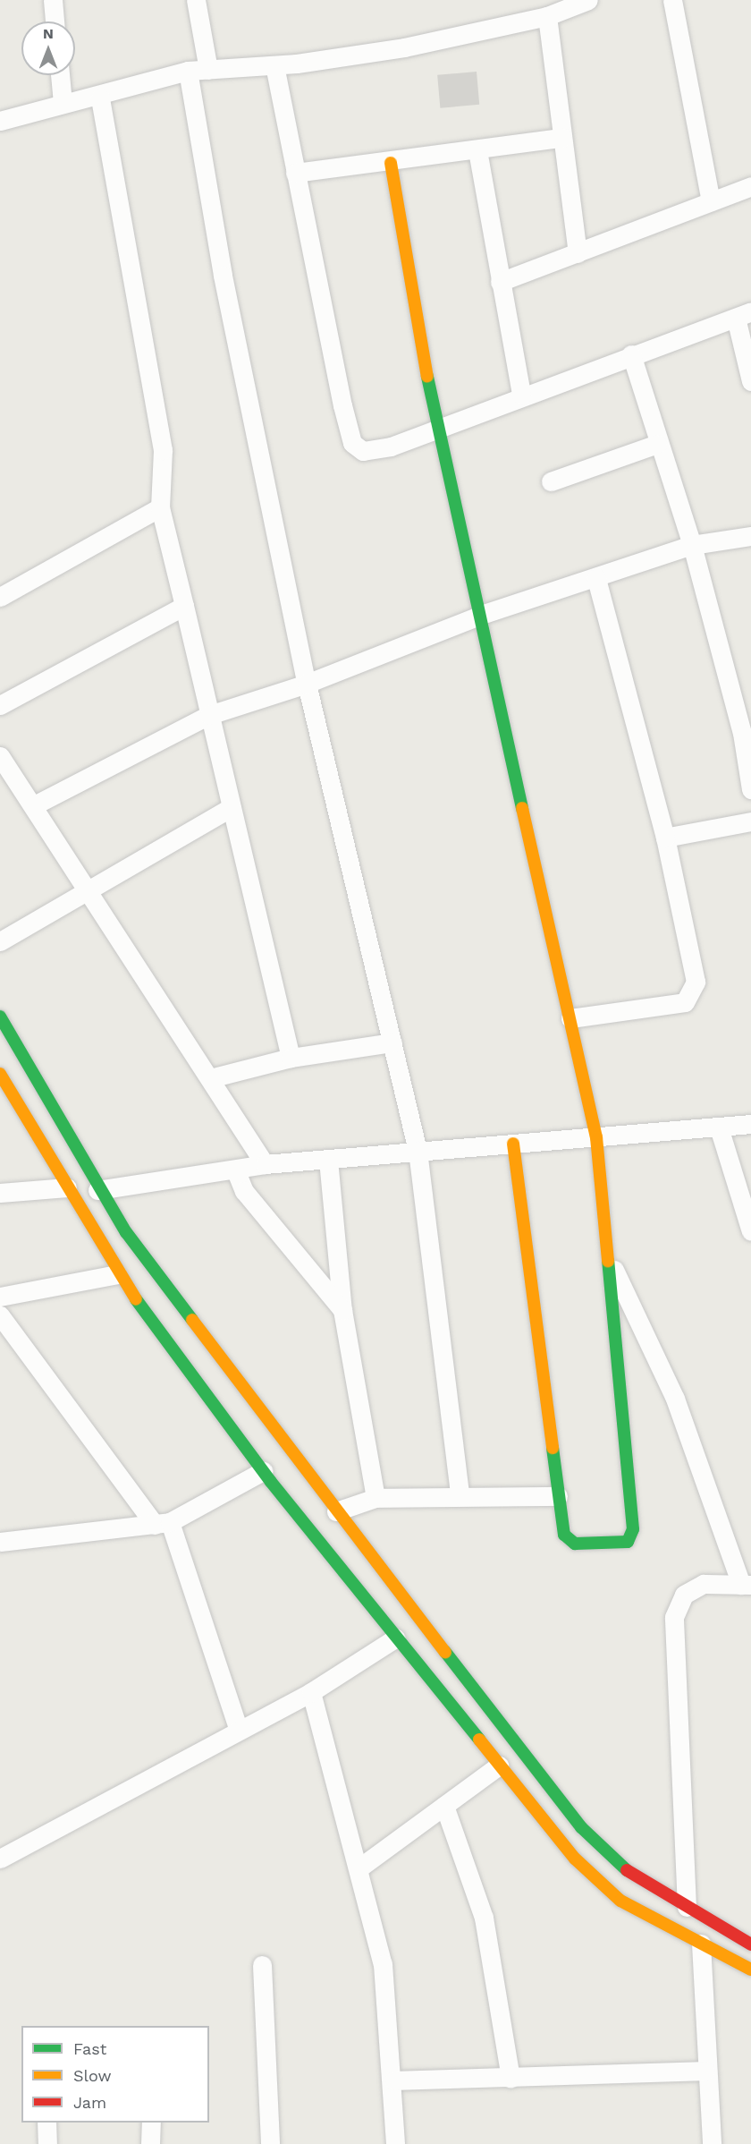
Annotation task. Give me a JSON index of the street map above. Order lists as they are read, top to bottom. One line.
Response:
{"legend":["Fast","Slow","Jam"],"north":"top"}
